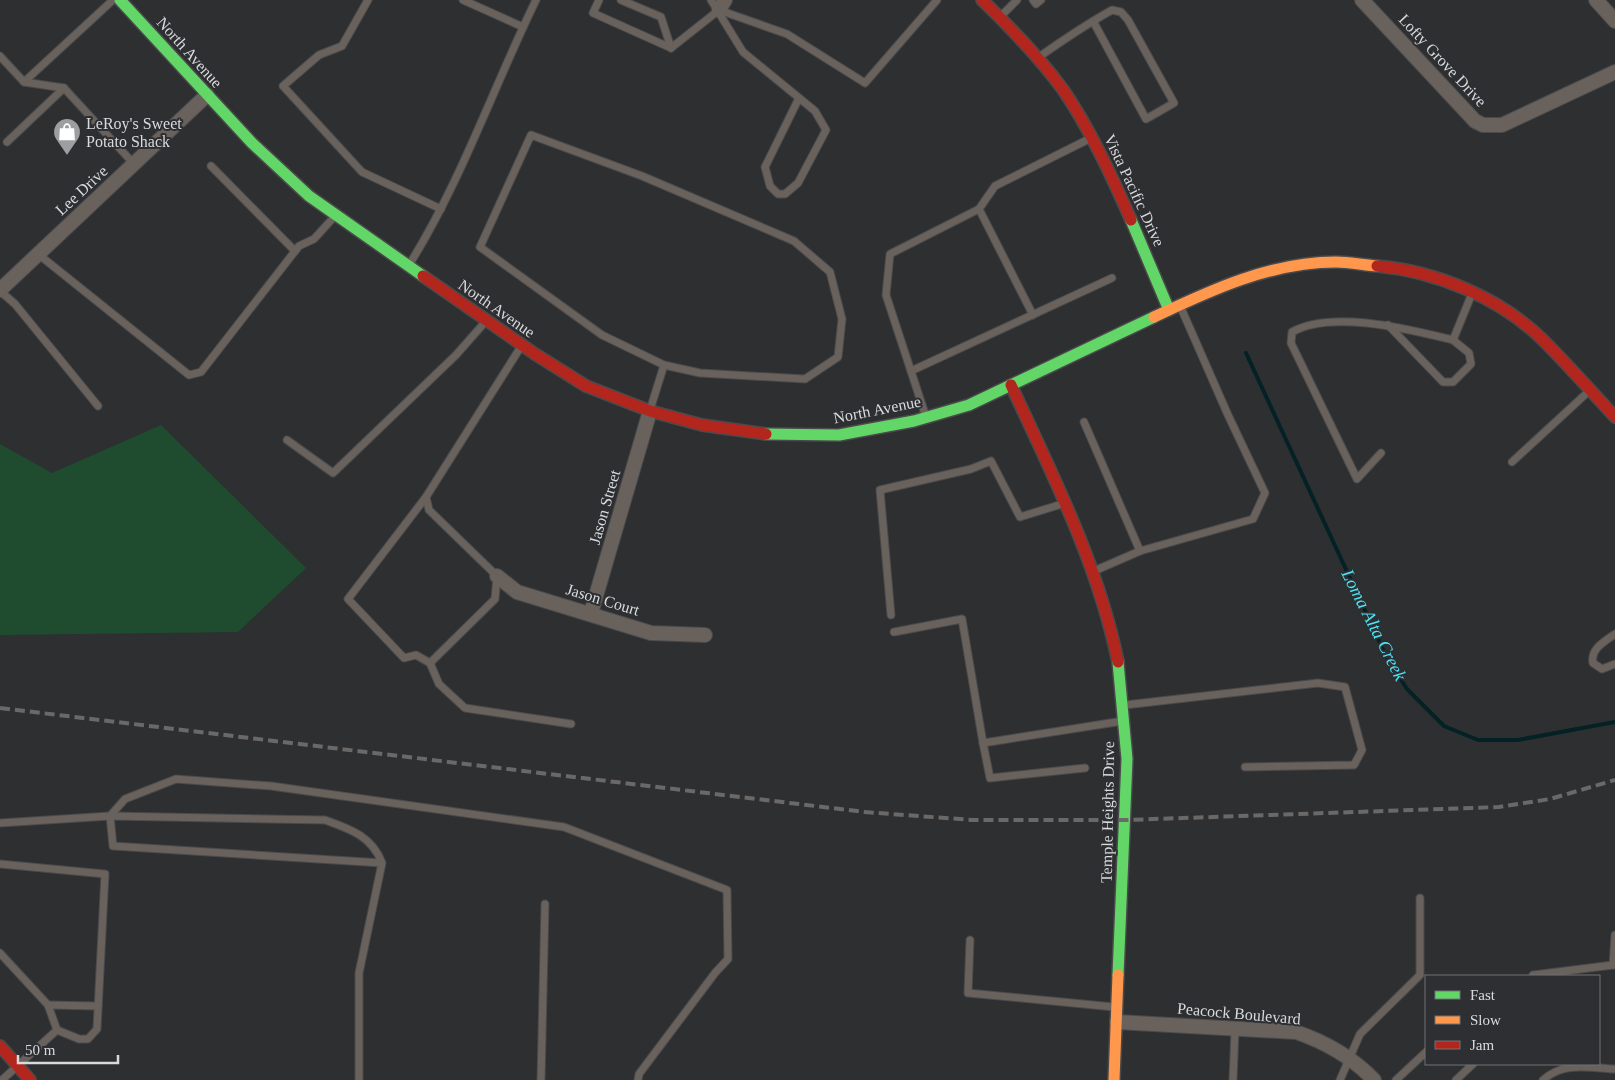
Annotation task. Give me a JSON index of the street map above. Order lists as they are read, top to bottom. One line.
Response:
{"streets":{"main road":["North Avenue","Vista Pacific Drive","Temple Heights Drive"],"street":["Lofty Grove Drive","Lee Drive","Jason Street","Jason Court","Peacock Boulevard"]},"crossings":[["North Avenue","Lee Drive"],["North Avenue","Vista Pacific Drive"],["North Avenue","Jason Street"],["North Avenue","Temple Heights Drive"],["Jason Street","Jason Court"],["Temple Heights Drive","Peacock Boulevard"]],"water":["Loma Alta Creek"],"places":{"shop":["LeRoy's Sweet Potato Shack"]},"legend":["Fast","Slow","Jam"],"scale_bar":"50 m"}
